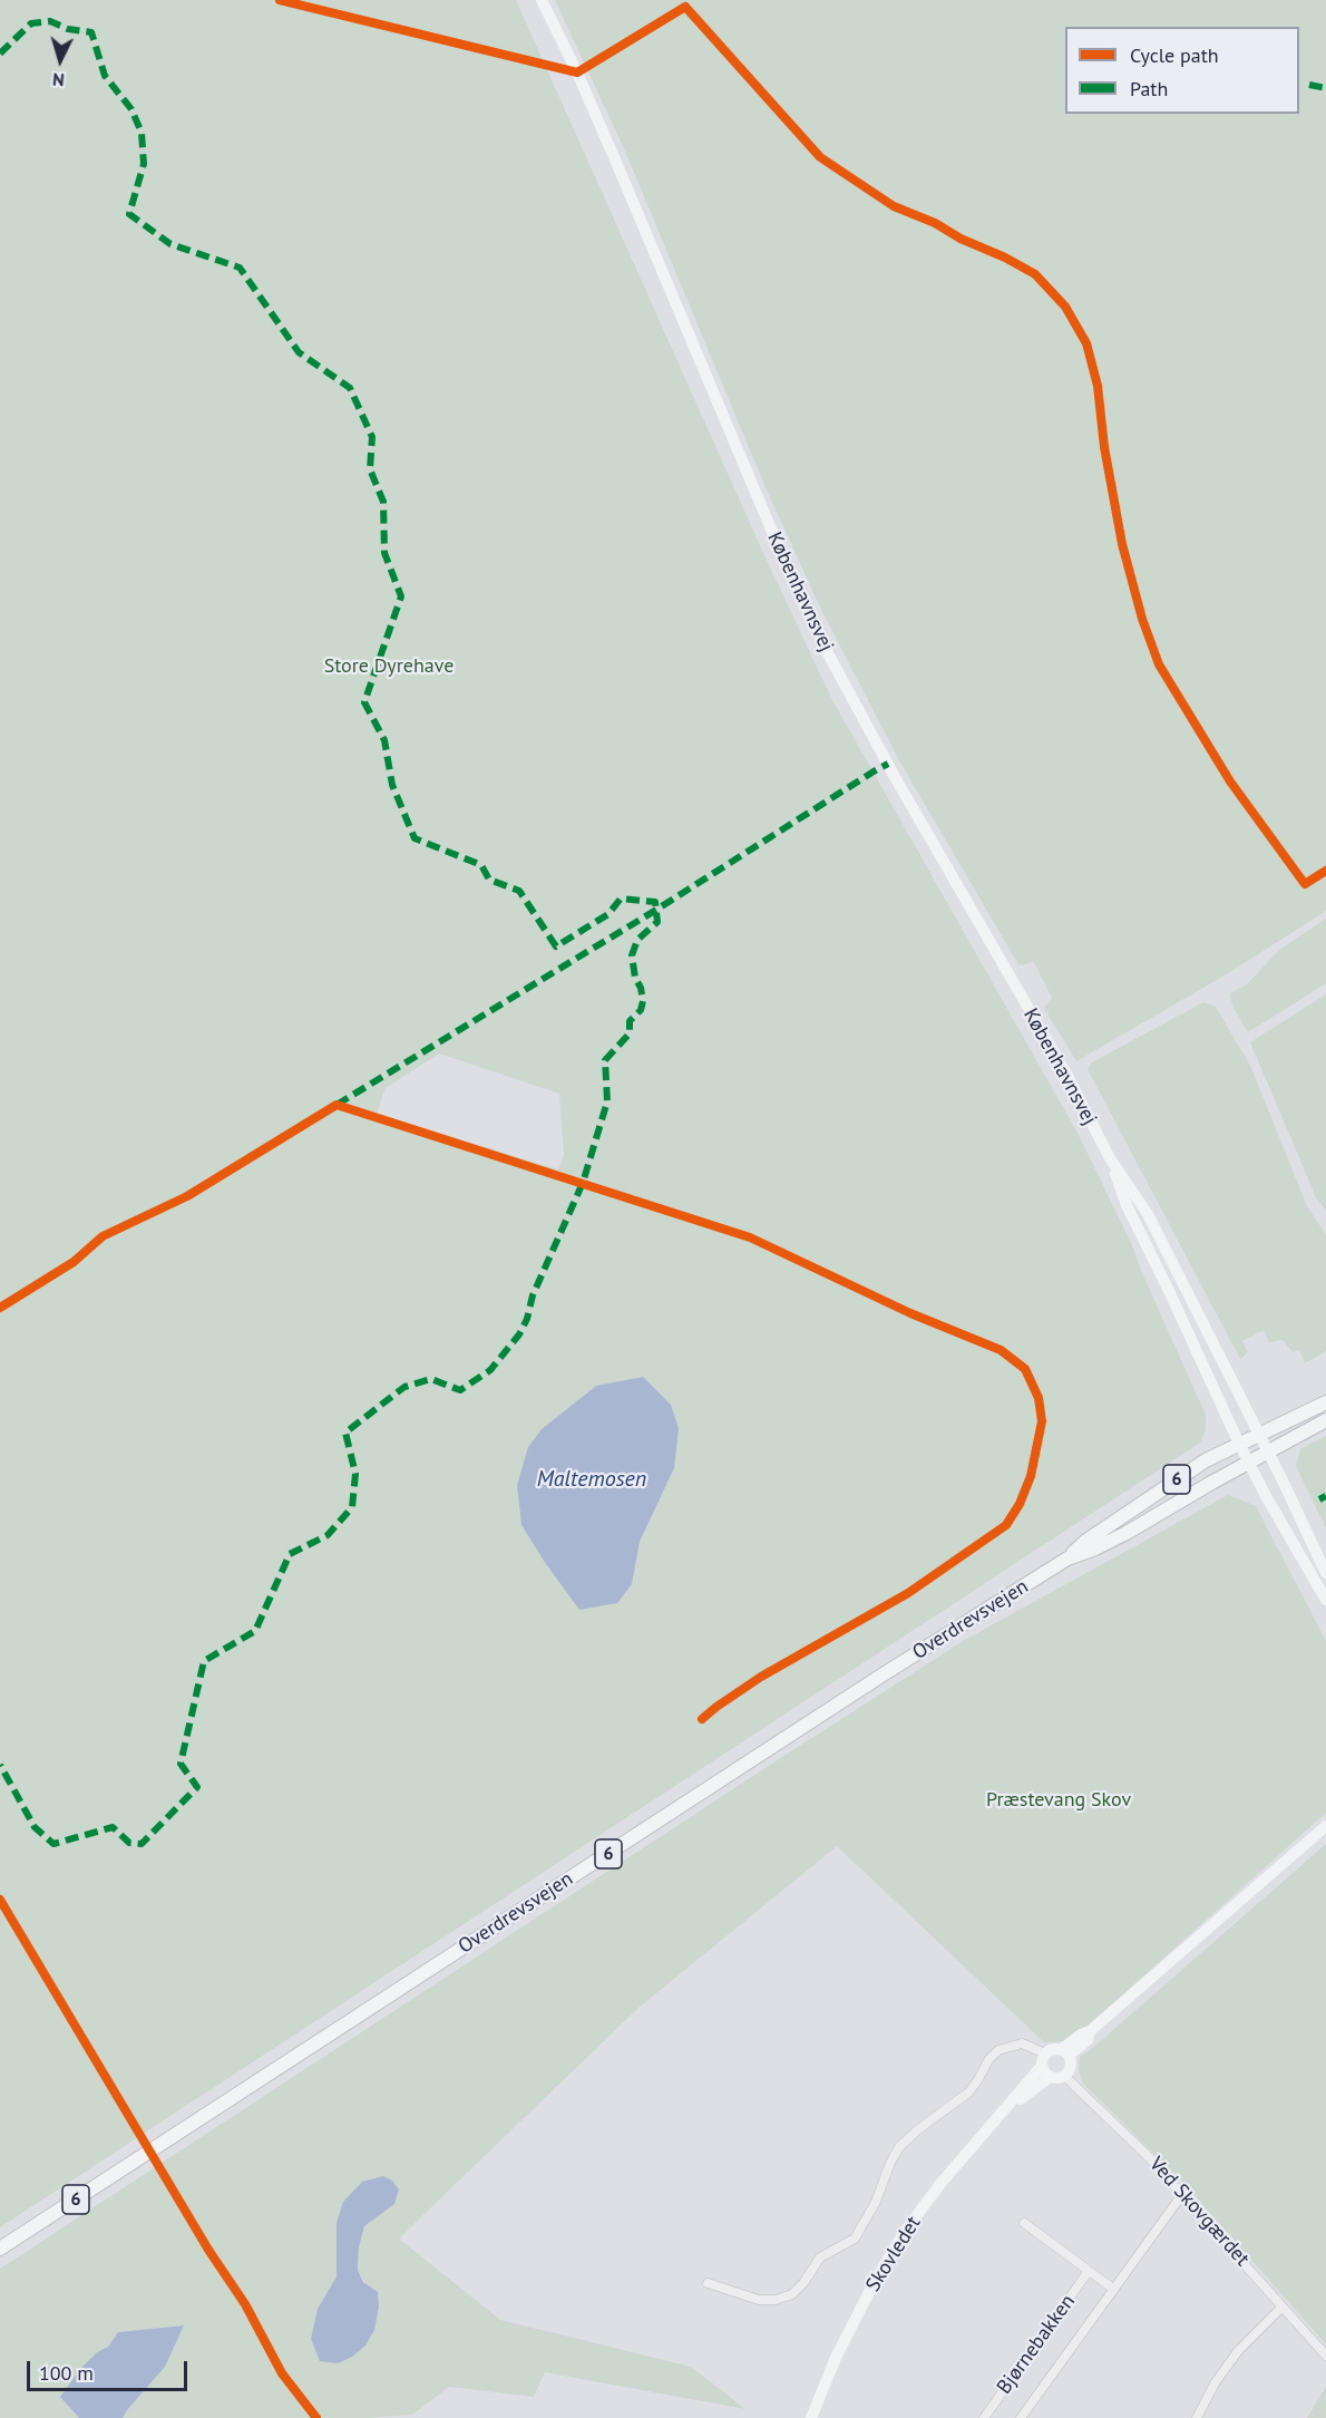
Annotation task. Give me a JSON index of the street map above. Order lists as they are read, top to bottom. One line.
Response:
{"streets":{"main road":["Københavnsvej","6","Overdrevsvejen","Skovledet"],"street":["Ved Skovgærdet","Bjørnebakken"]},"crossings":[["Københavnsvej","Overdrevsvejen"],["Ved Skovgærdet","Skovledet"],["Ved Skovgærdet","Bjørnebakken"]],"water":["Maltemosen"],"parks":["Store Dyrehave","Præstevang Skov"],"legend":["Cycle path","Path"],"scale_bar":"100 m","north":"bottom"}
